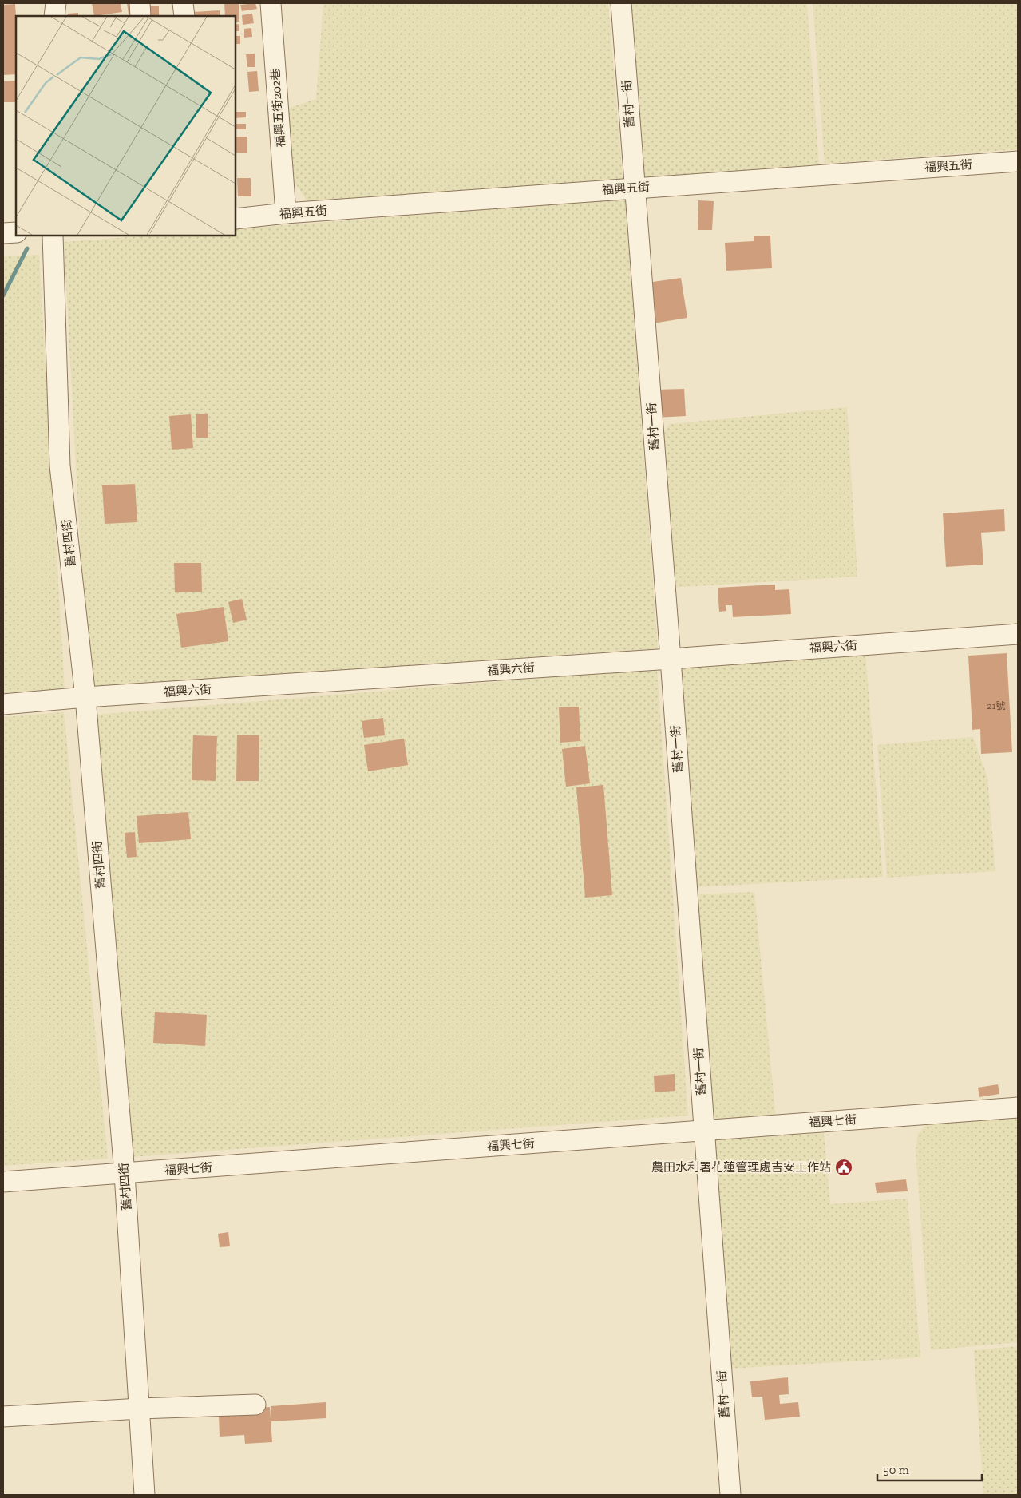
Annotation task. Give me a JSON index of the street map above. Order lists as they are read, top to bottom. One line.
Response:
{"streets":{"street":["舊村一街","福興五街202巷","福興五街","舊村四街","福興六街","福興七街"]},"crossings":[["舊村一街","福興五街"],["舊村一街","福興六街"],["舊村一街","福興七街"],["福興五街202巷","福興五街"],["舊村四街","福興六街"],["舊村四街","福興七街"]],"places":{"public building":["農田水利署花蓮管理處吉安工作站"]},"house_numbers":["21號"],"scale_bar":"50 m"}
